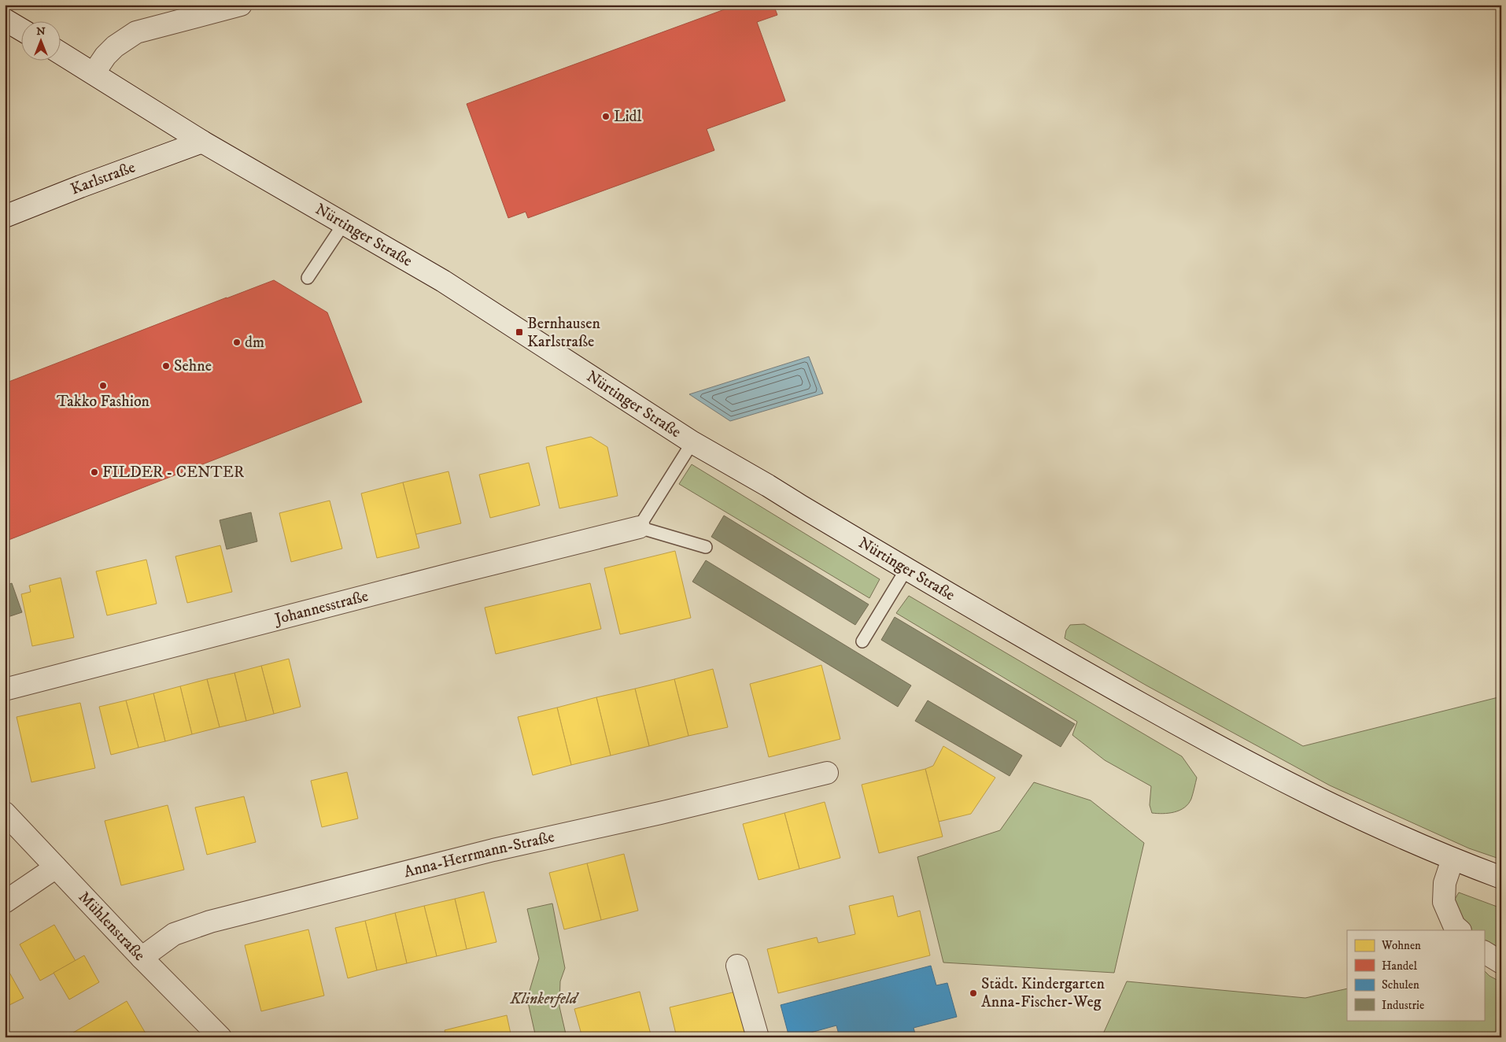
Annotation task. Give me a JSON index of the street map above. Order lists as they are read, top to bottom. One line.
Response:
{"streets":{"street":["Karlstraße","Nürtinger Straße","Johannesstraße","Anna-Herrmann-Straße","Mühlenstraße"]},"crossings":[["Karlstraße","Nürtinger Straße"],["Anna-Herrmann-Straße","Mühlenstraße"]],"parks":["Klinkerfeld"],"places":{"other":["Lidl","dm","Sehne","Takko Fashion","FILDER - CENTER","Städt. Kindergarten Anna-Fischer-Weg"],"transit":["Bernhausen Karlstraße"]},"legend":["Wohnen","Handel","Schulen","Industrie"],"north":"top"}
